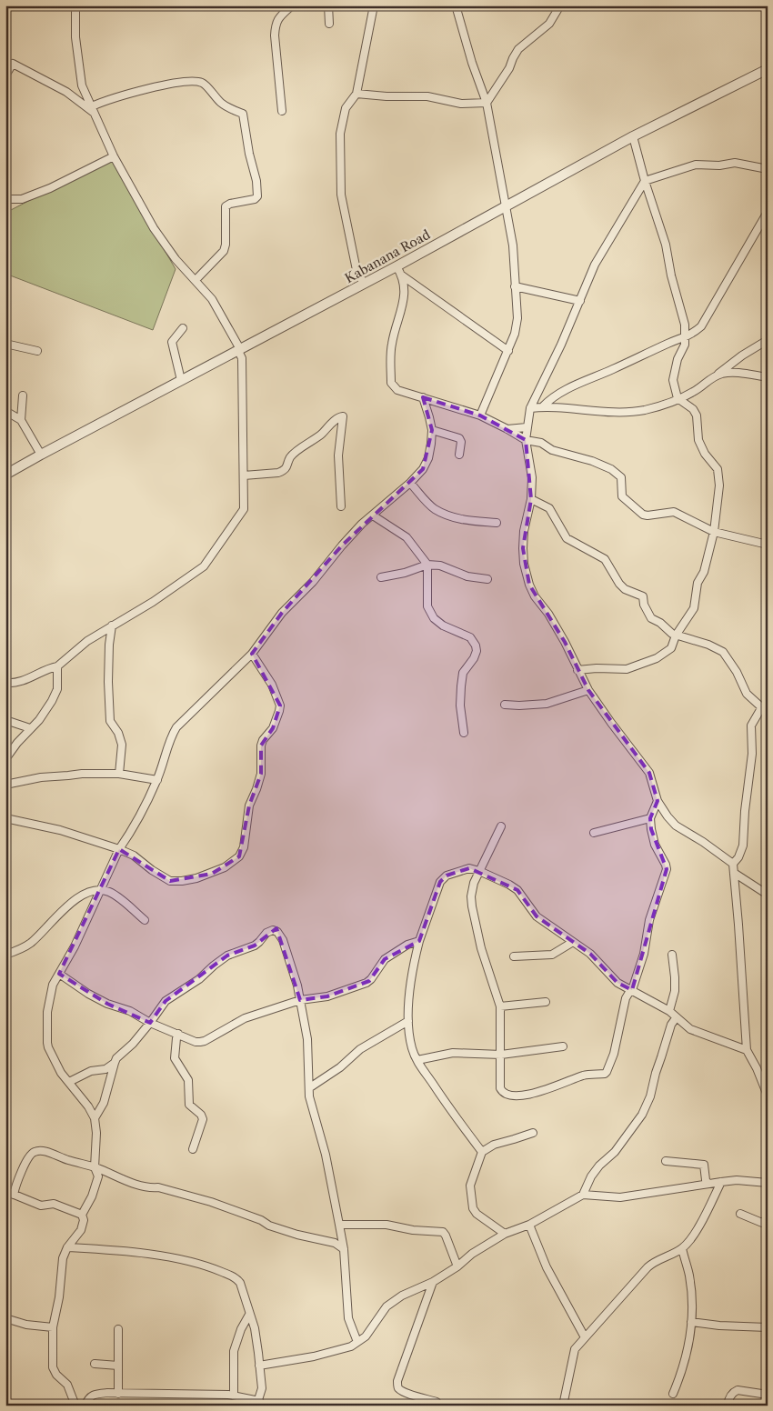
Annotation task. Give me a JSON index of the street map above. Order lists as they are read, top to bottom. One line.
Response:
{"streets":{"street":["Kabanana Road"]}}
